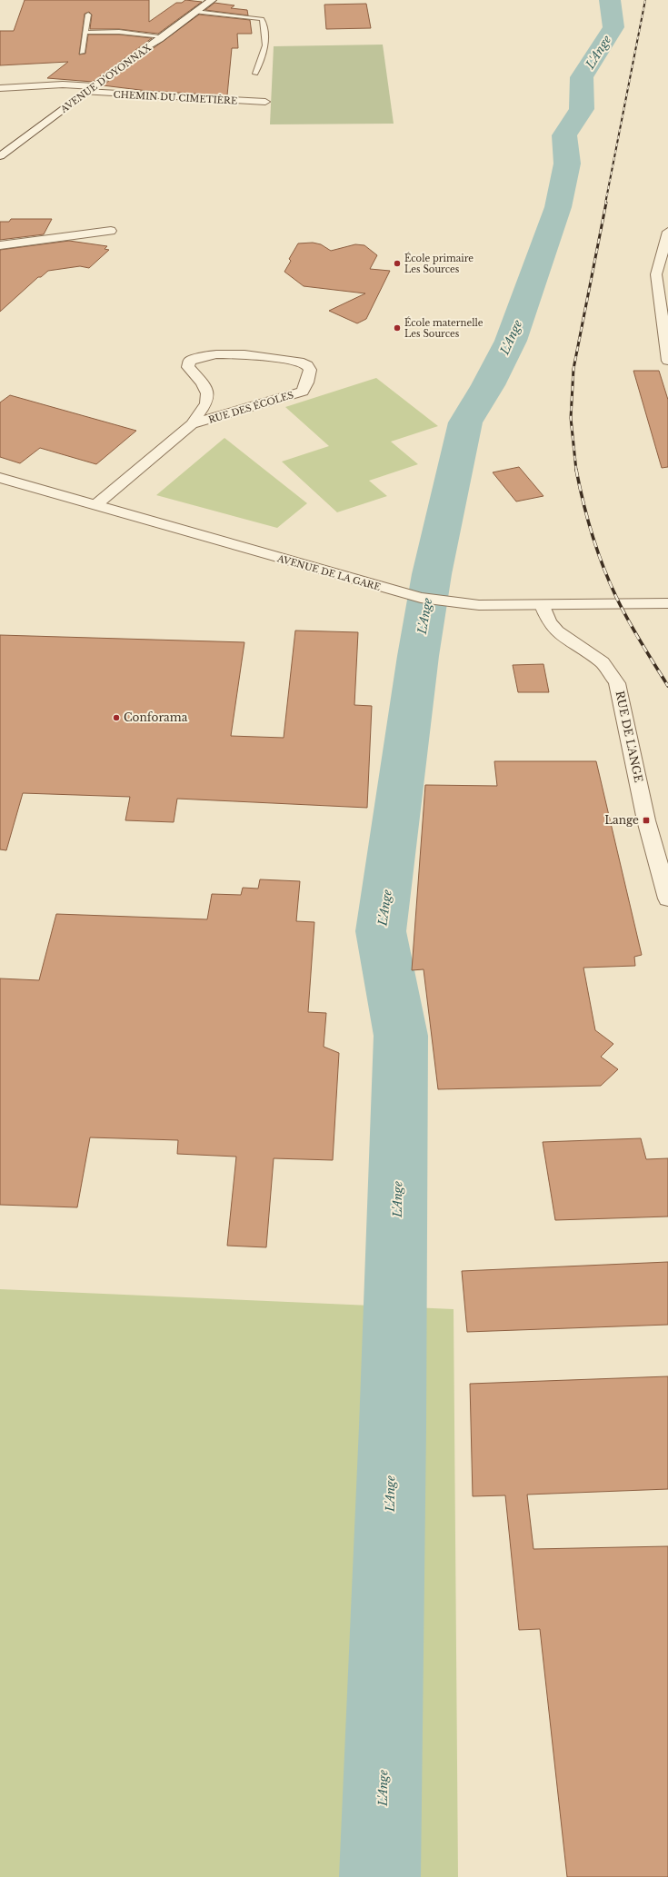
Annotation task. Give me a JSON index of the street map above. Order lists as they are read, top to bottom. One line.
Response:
{"streets":{"street":["AVENUE D'OYONNAX","CHEMIN DU CIMETIÈRE","RUE DES ÉCOLES","AVENUE DE LA GARE","RUE DE L'ANGE"]},"crossings":[["AVENUE D'OYONNAX","CHEMIN DU CIMETIÈRE"],["RUE DES ÉCOLES","AVENUE DE LA GARE"],["AVENUE DE LA GARE","RUE DE L'ANGE"]],"water":["L'Ange"],"places":{"other":["École primaire Les Sources","École maternelle Les Sources","Conforama"],"transit":["Lange"]}}
